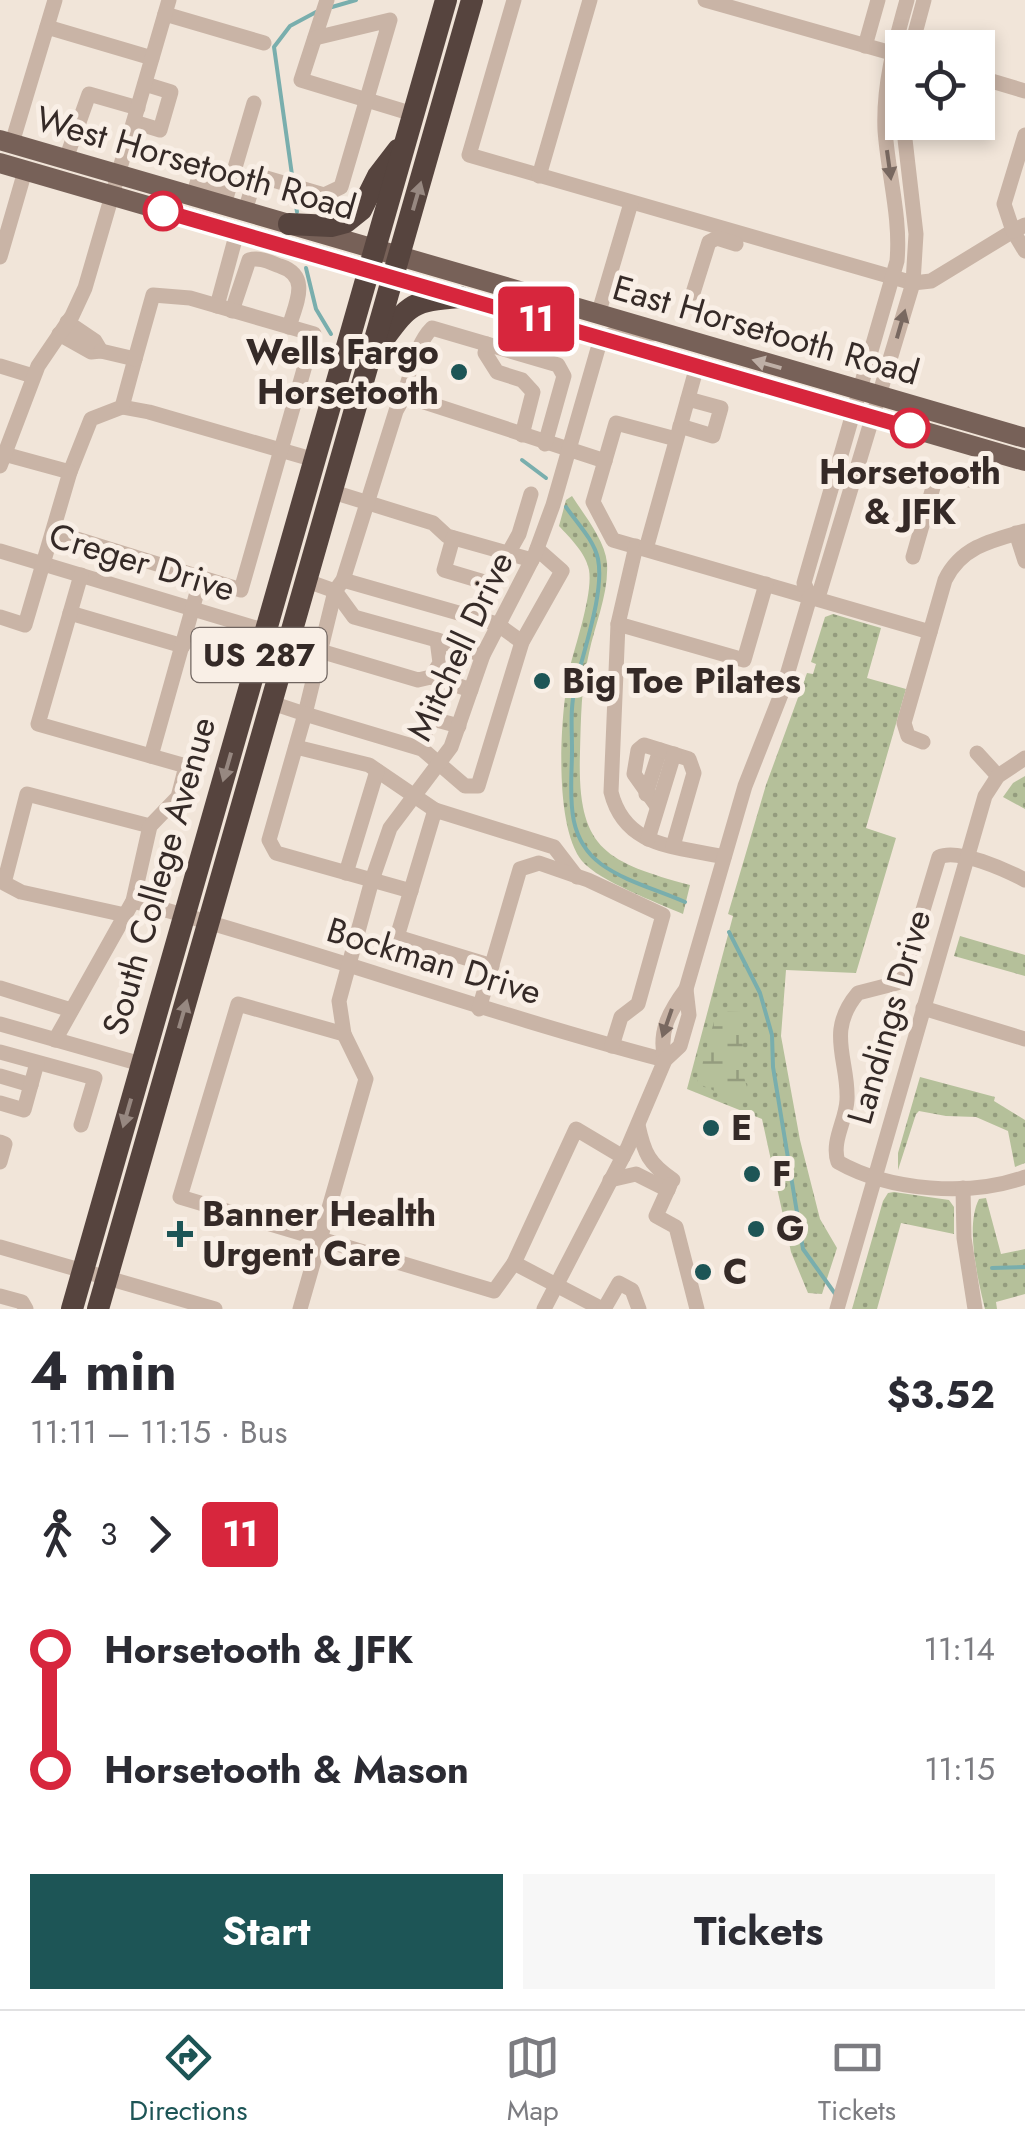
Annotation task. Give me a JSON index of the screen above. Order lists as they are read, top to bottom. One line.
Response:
{"streets":{"highway":["US 287","South College Avenue"],"main road":["West Horsetooth Road","East Horsetooth Road"],"street":["Creger Drive","Mitchell Drive","Bockman Drive","Landings Drive"]},"crossings":[["West Horsetooth Road","East Horsetooth Road"],["West Horsetooth Road","South College Avenue"],["East Horsetooth Road","Mitchell Drive"],["East Horsetooth Road","South College Avenue"],["Creger Drive","South College Avenue"],["Mitchell Drive","Bockman Drive"],["South College Avenue","Bockman Drive"]],"places":{"other":["Wells Fargo Horsetooth","Horsetooth & JFK","Big Toe Pilates","E","F","G","C"],"health":["Banner Health Urgent Care"]},"lines":["bus line 11"],"page":{"on_map":"11","heading":["4 min","11:11 – 11:15 · Bus","$3.52"],"legs":["3","11"],"list":[{"name":"Horsetooth & JFK","value":"11:14"},{"name":"Horsetooth & Mason","value":"11:15"}],"buttons":["Start","Tickets"],"tabs":["Directions","Map","Tickets"]}}
